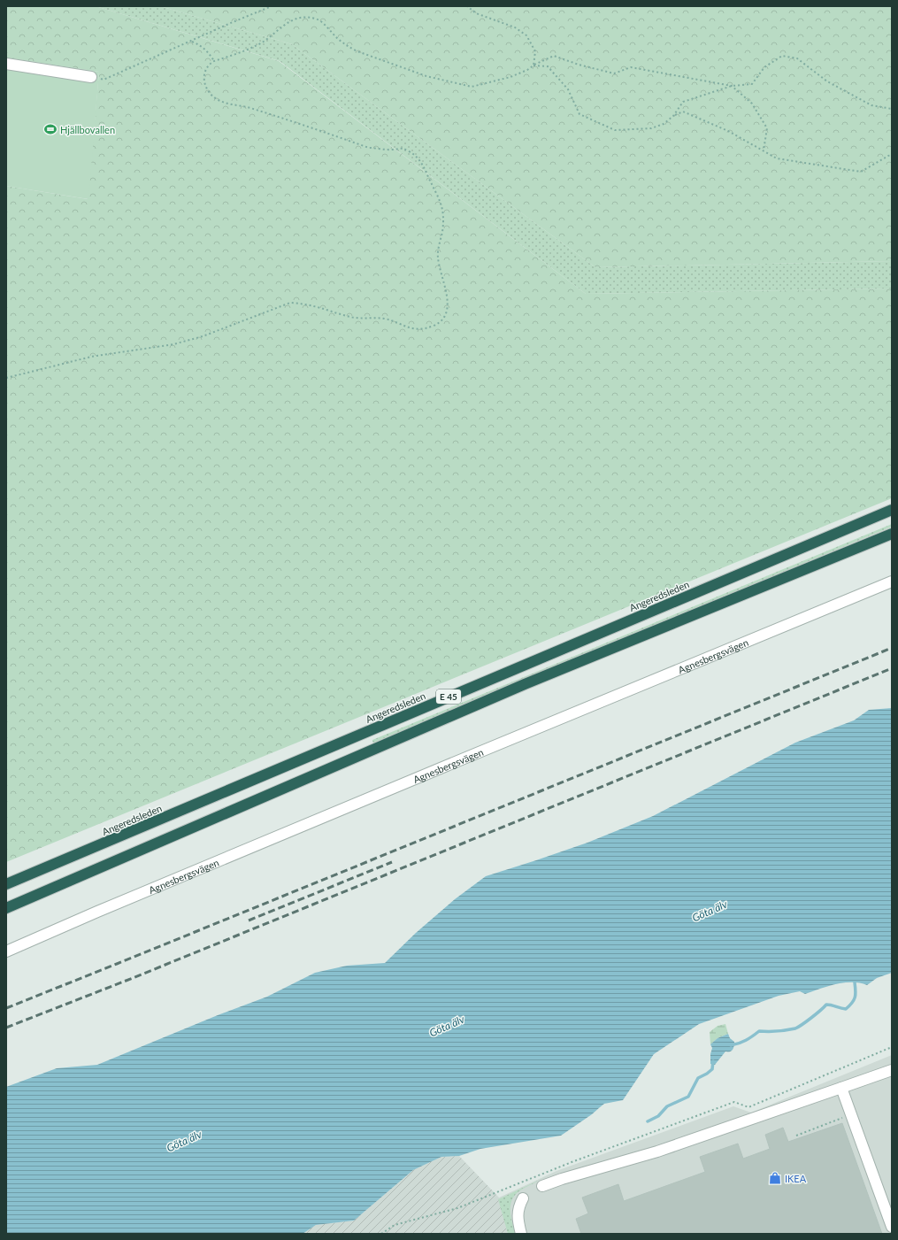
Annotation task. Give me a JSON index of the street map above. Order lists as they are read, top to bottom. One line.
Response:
{"streets":{"highway":["Angeredsleden","E 45"],"street":["Agnesbergsvägen"]},"water":["Göta älv"],"places":{"sports":["Hjällbovallen"],"shop":["IKEA"]}}
